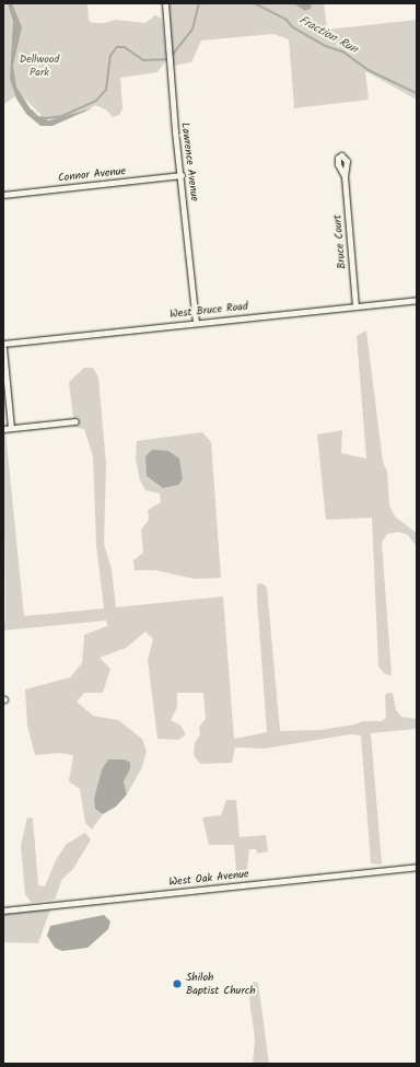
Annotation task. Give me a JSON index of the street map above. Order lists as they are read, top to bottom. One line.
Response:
{"streets":{"street":["Lawrence Avenue","Connor Avenue","Bruce Court","West Bruce Road","West Oak Avenue"]},"crossings":[["Lawrence Avenue","Connor Avenue"],["Lawrence Avenue","West Bruce Road"],["Bruce Court","West Bruce Road"]],"water":["Fraction Run"],"parks":["Dellwood Park"],"places":["Shiloh Baptist Church"]}
